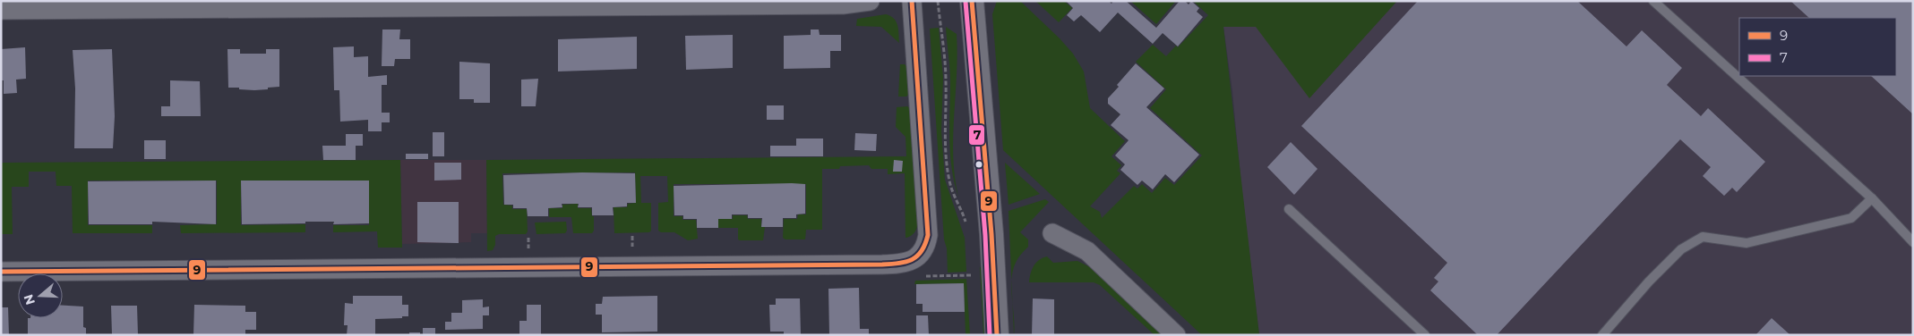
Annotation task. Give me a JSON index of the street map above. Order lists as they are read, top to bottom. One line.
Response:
{"lines":["transit line 9","transit line 7"],"legend":["9","7"],"north":"left"}
